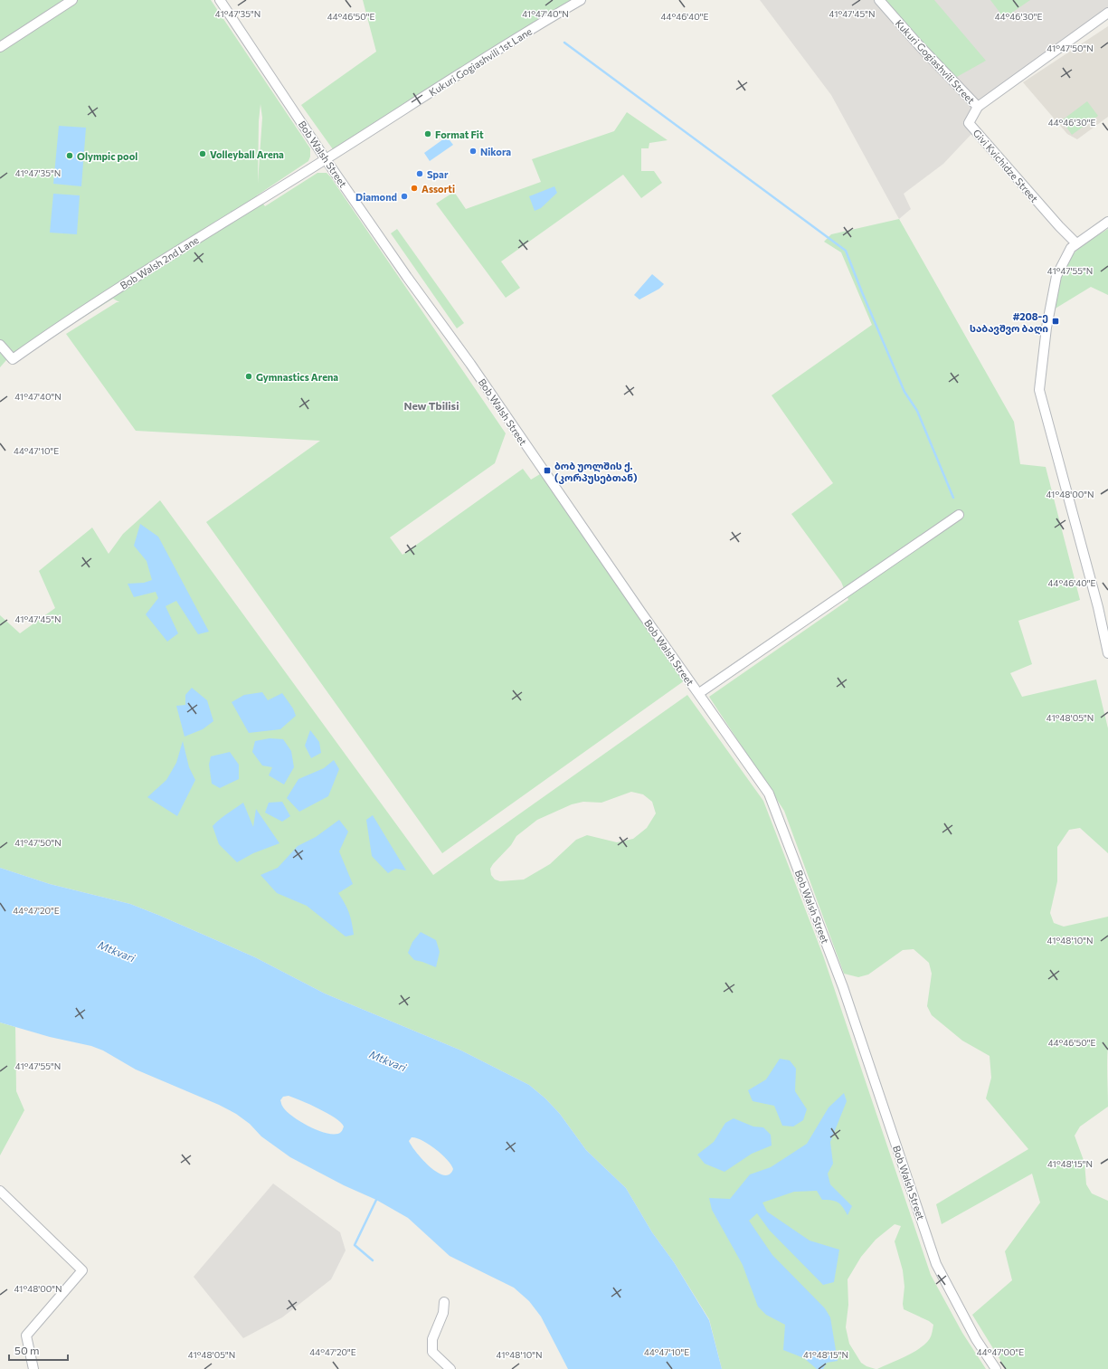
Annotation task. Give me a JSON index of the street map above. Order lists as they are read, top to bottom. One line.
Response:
{"streets":{"street":["Kukuri Gogiashvili 1st Lane","Kukuri Gogiashvili Street","Bob Walsh Street","Givi Kvichidze Street","Bob Walsh 2nd Lane"]},"crossings":[["Kukuri Gogiashvili 1st Lane","Bob Walsh Street"],["Kukuri Gogiashvili 1st Lane","Bob Walsh 2nd Lane"],["Kukuri Gogiashvili Street","Givi Kvichidze Street"],["Bob Walsh Street","Bob Walsh 2nd Lane"]],"districts":["New Tbilisi"],"water":["Mtkvari"],"places":{"other":["Format Fit","Nikora","Volleyball Arena","Olympic pool","Spar","Assorti","Diamond","Gymnastics Arena"],"transit":["#208-ე საბავშვო ბაღი","ბობ უოლშის ქ. (კორპუსებთან)"]},"scale_bar":"50 m","coordinates":["41°47'35\"N","41°47'40\"N","41°47'45\"N","44°46'50\"E","44°46'40\"E","44°46'30\"E","41°47'50\"N","41°47'55\"N","44°47'10\"E","41°48'00\"N","41°48'05\"N","44°47'20\"E","41°48'10\"N","41°48'15\"N","44°47'00\"E"]}
